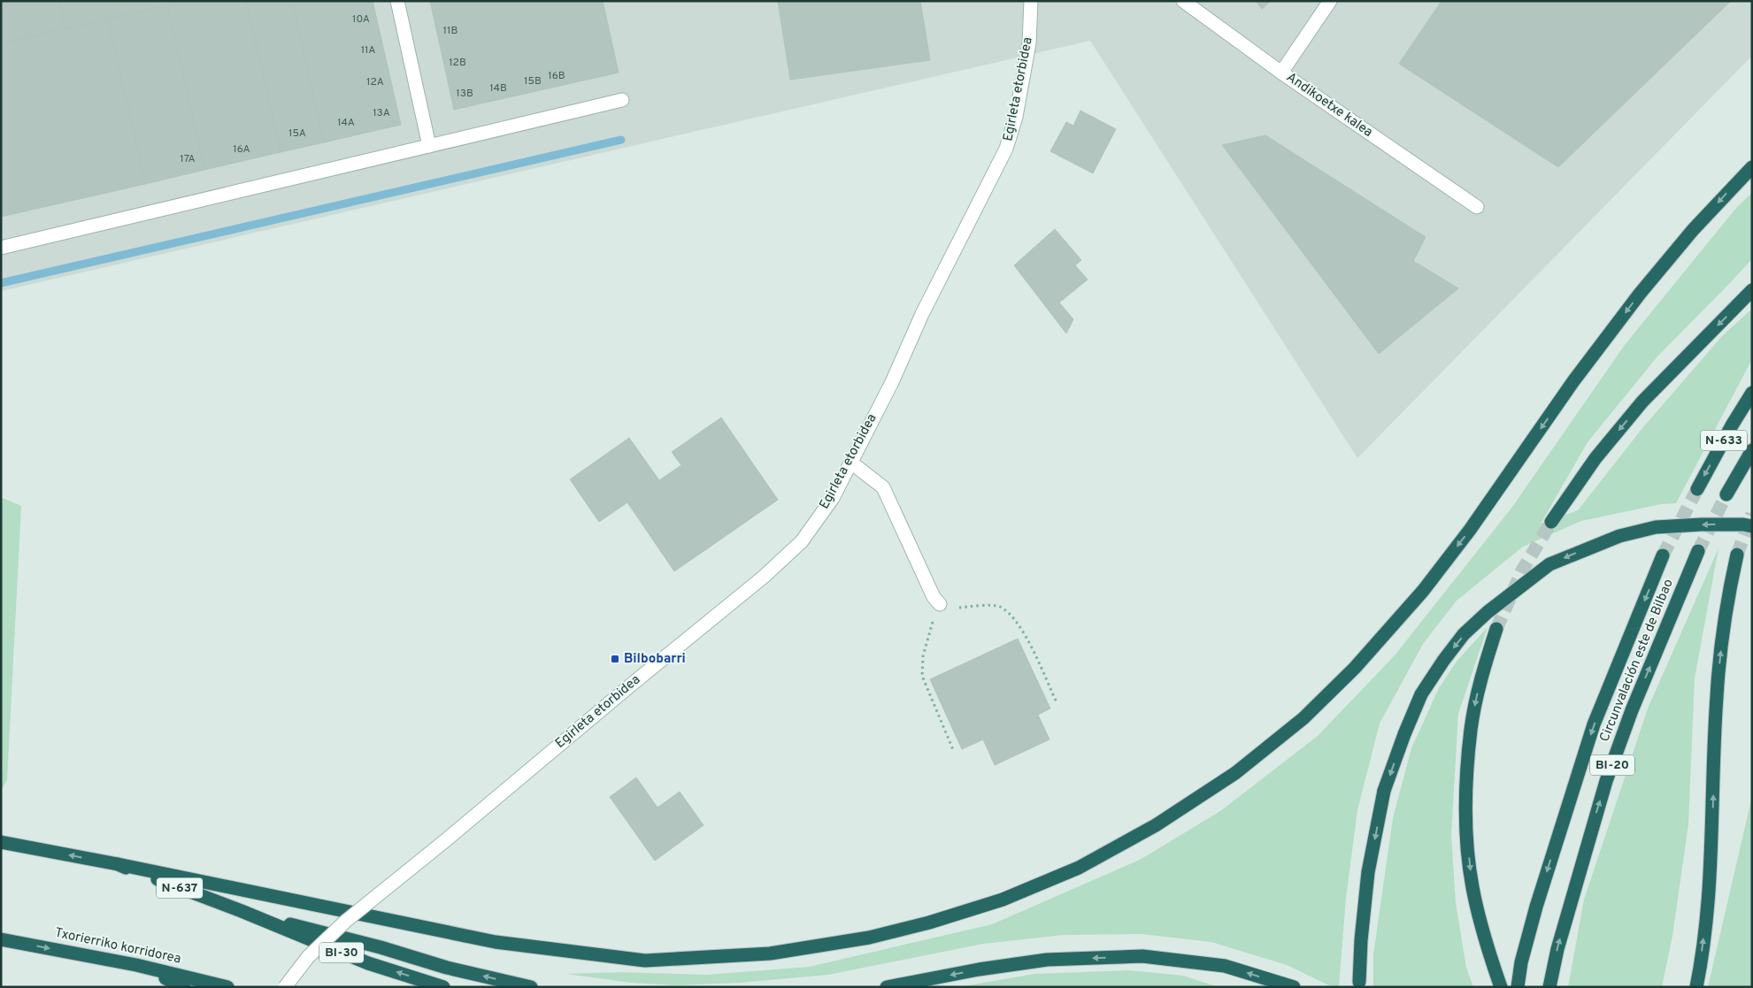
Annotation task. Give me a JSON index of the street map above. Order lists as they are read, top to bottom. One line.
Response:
{"streets":{"highway":["N-633","Circunvalación este de Bilbao","BI-20","N-637","Txorierriko korridorea","BI-30"],"street":["Egirleta etorbidea","Andikoetxe kalea"]},"crossings":[["N-637","BI-30"]],"places":{"transit":["Bilbobarri"]},"house_numbers":["10A","11B","11A","12B","16B","15B","12A","14B","13B","13A","14A","15A","16A","17A"]}
